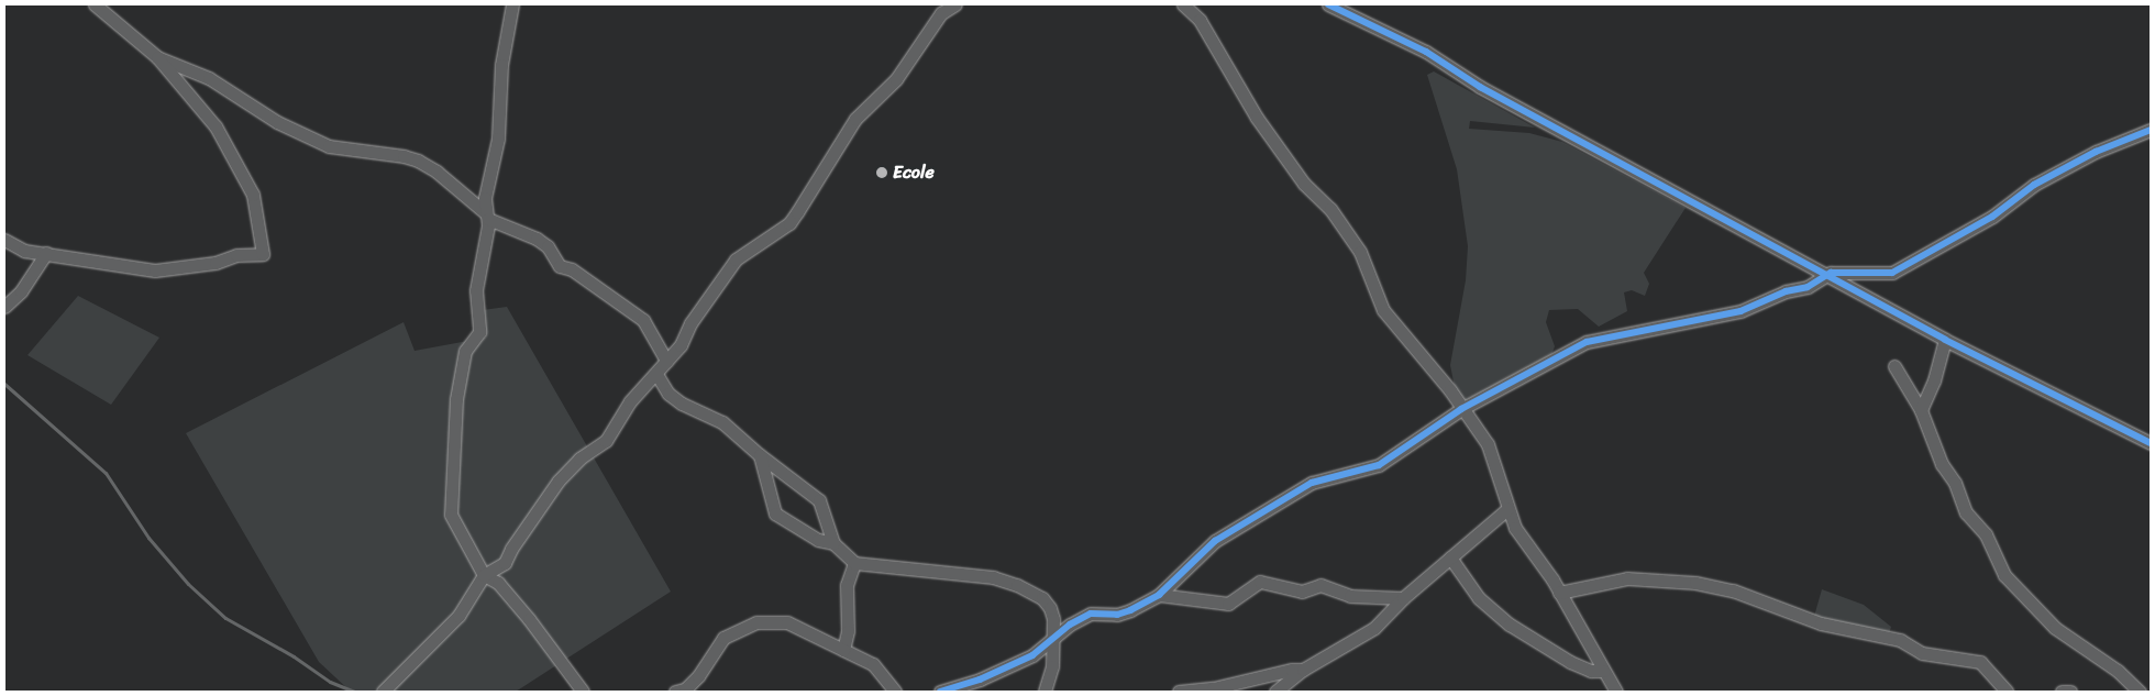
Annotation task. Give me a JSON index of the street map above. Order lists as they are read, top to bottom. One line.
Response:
{"places":["Ecole"]}
